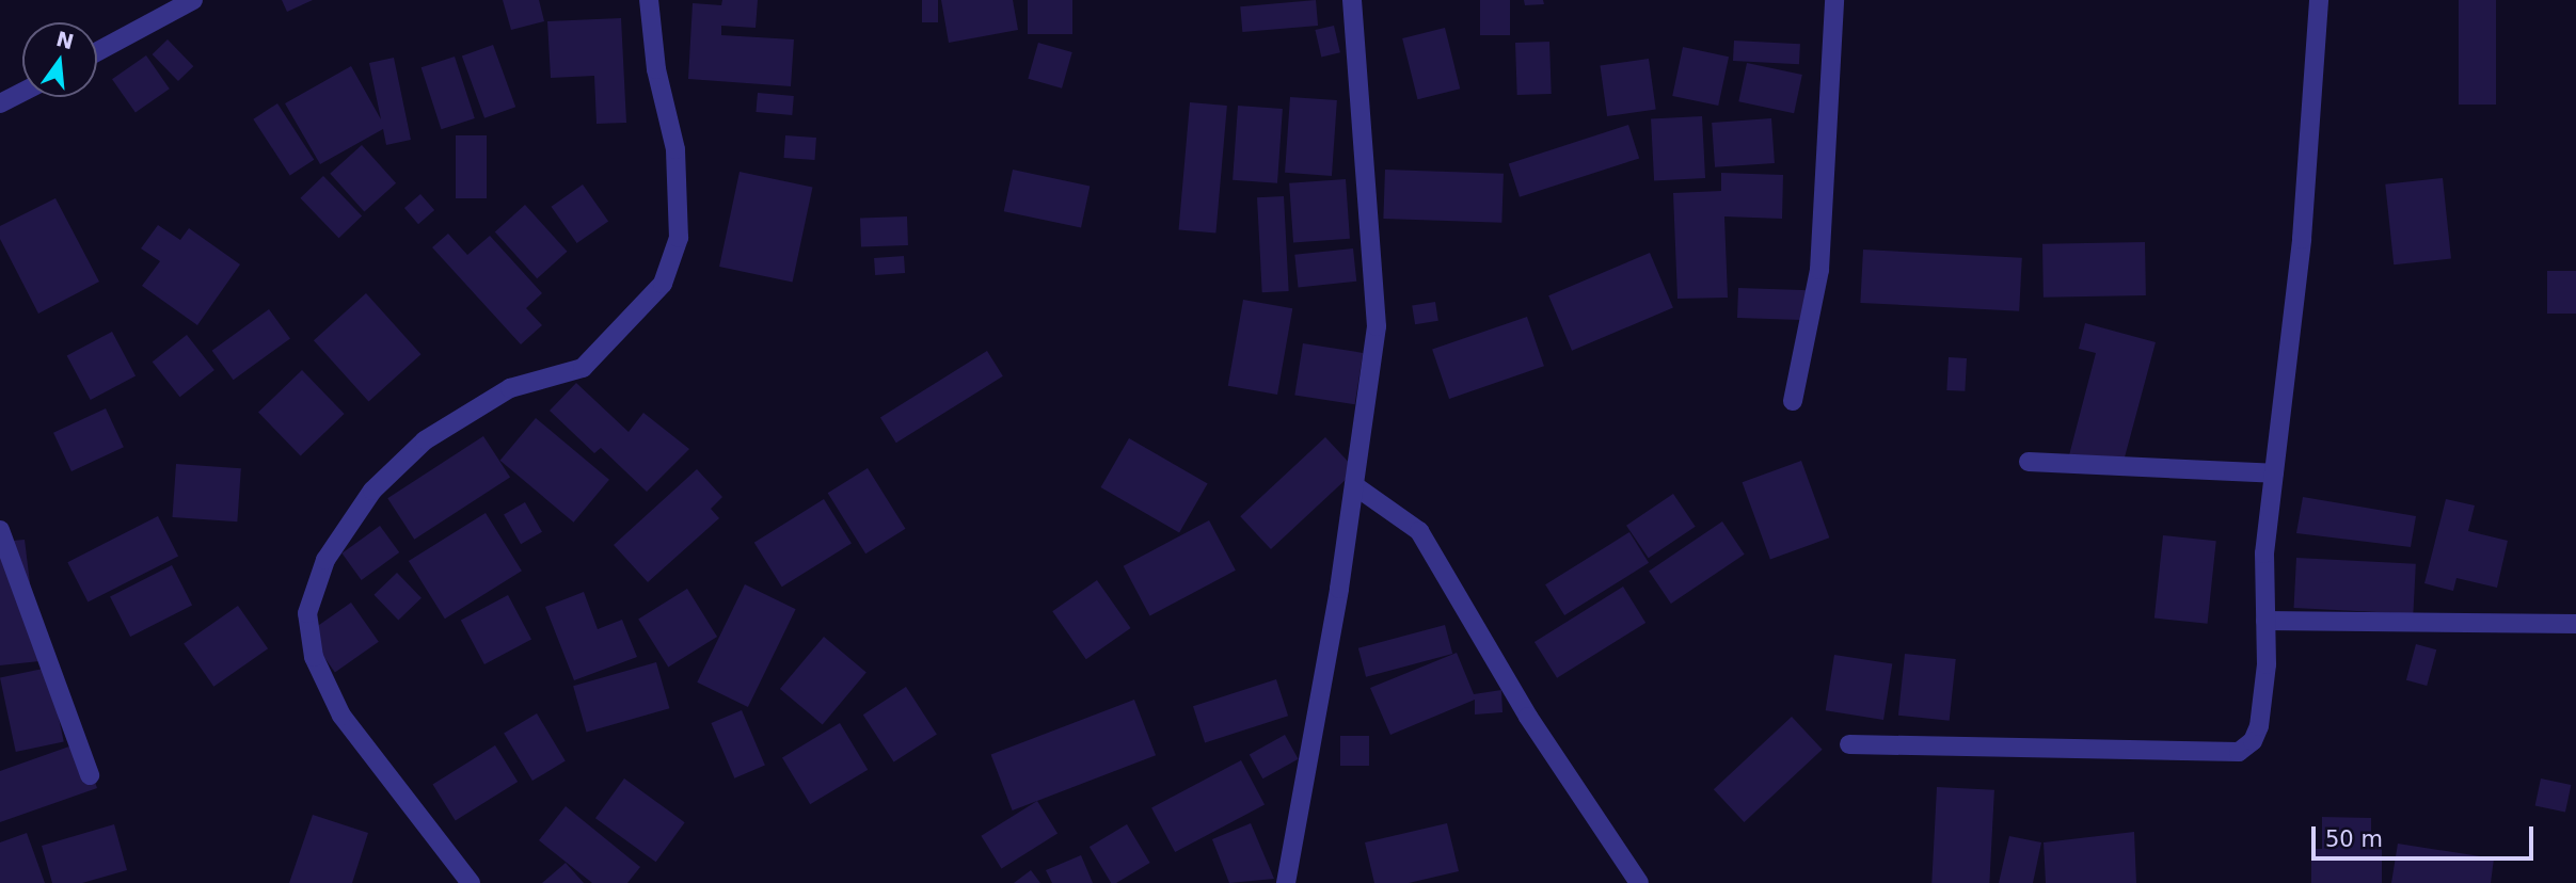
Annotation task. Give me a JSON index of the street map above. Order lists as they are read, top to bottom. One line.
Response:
{"scale_bar":"50 m","north":"top"}
